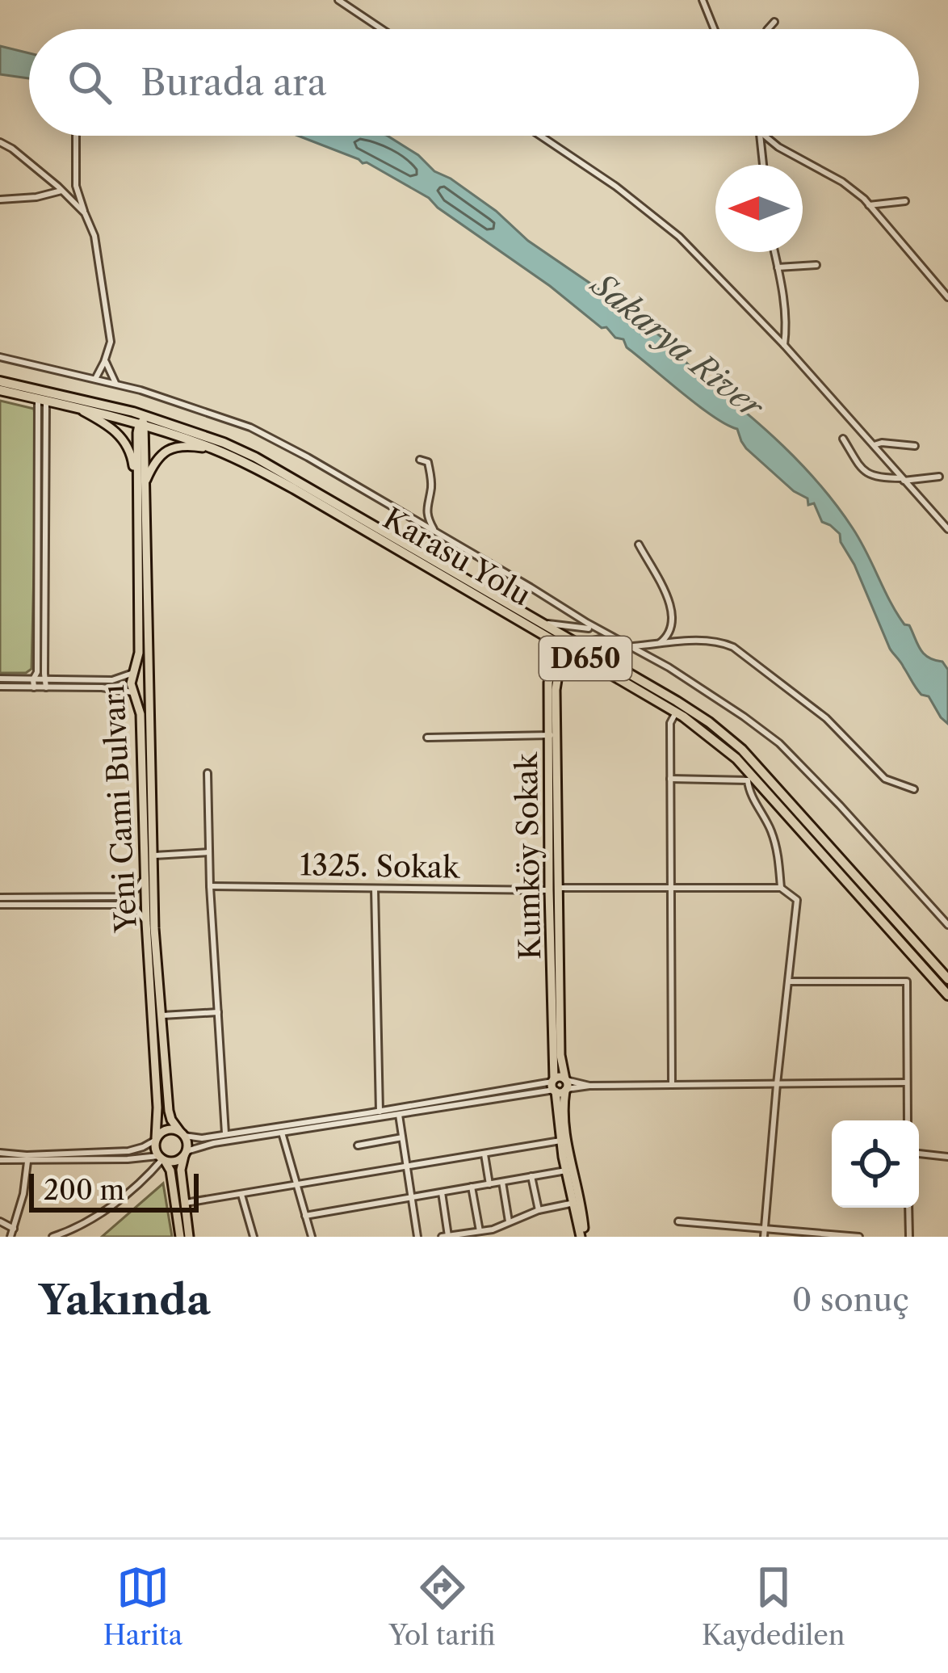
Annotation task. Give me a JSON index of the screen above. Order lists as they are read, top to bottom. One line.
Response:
{"streets":{"highway":["Karasu Yolu","D650"],"main road":["Yeni Cami Bulvarı","Kumköy Sokak"],"street":["1325. Sokak"]},"crossings":[["Karasu Yolu","Yeni Cami Bulvarı"],["Karasu Yolu","Kumköy Sokak"],["Kumköy Sokak","1325. Sokak"]],"water":["Sakarya River"],"scale_bar":"200 m","north":"left","page":{"search":"Burada ara","scale":"200 m","heading":["Yakında","0 sonuç"],"nav":["Harita","Yol tarifi","Kaydedilen"]}}
